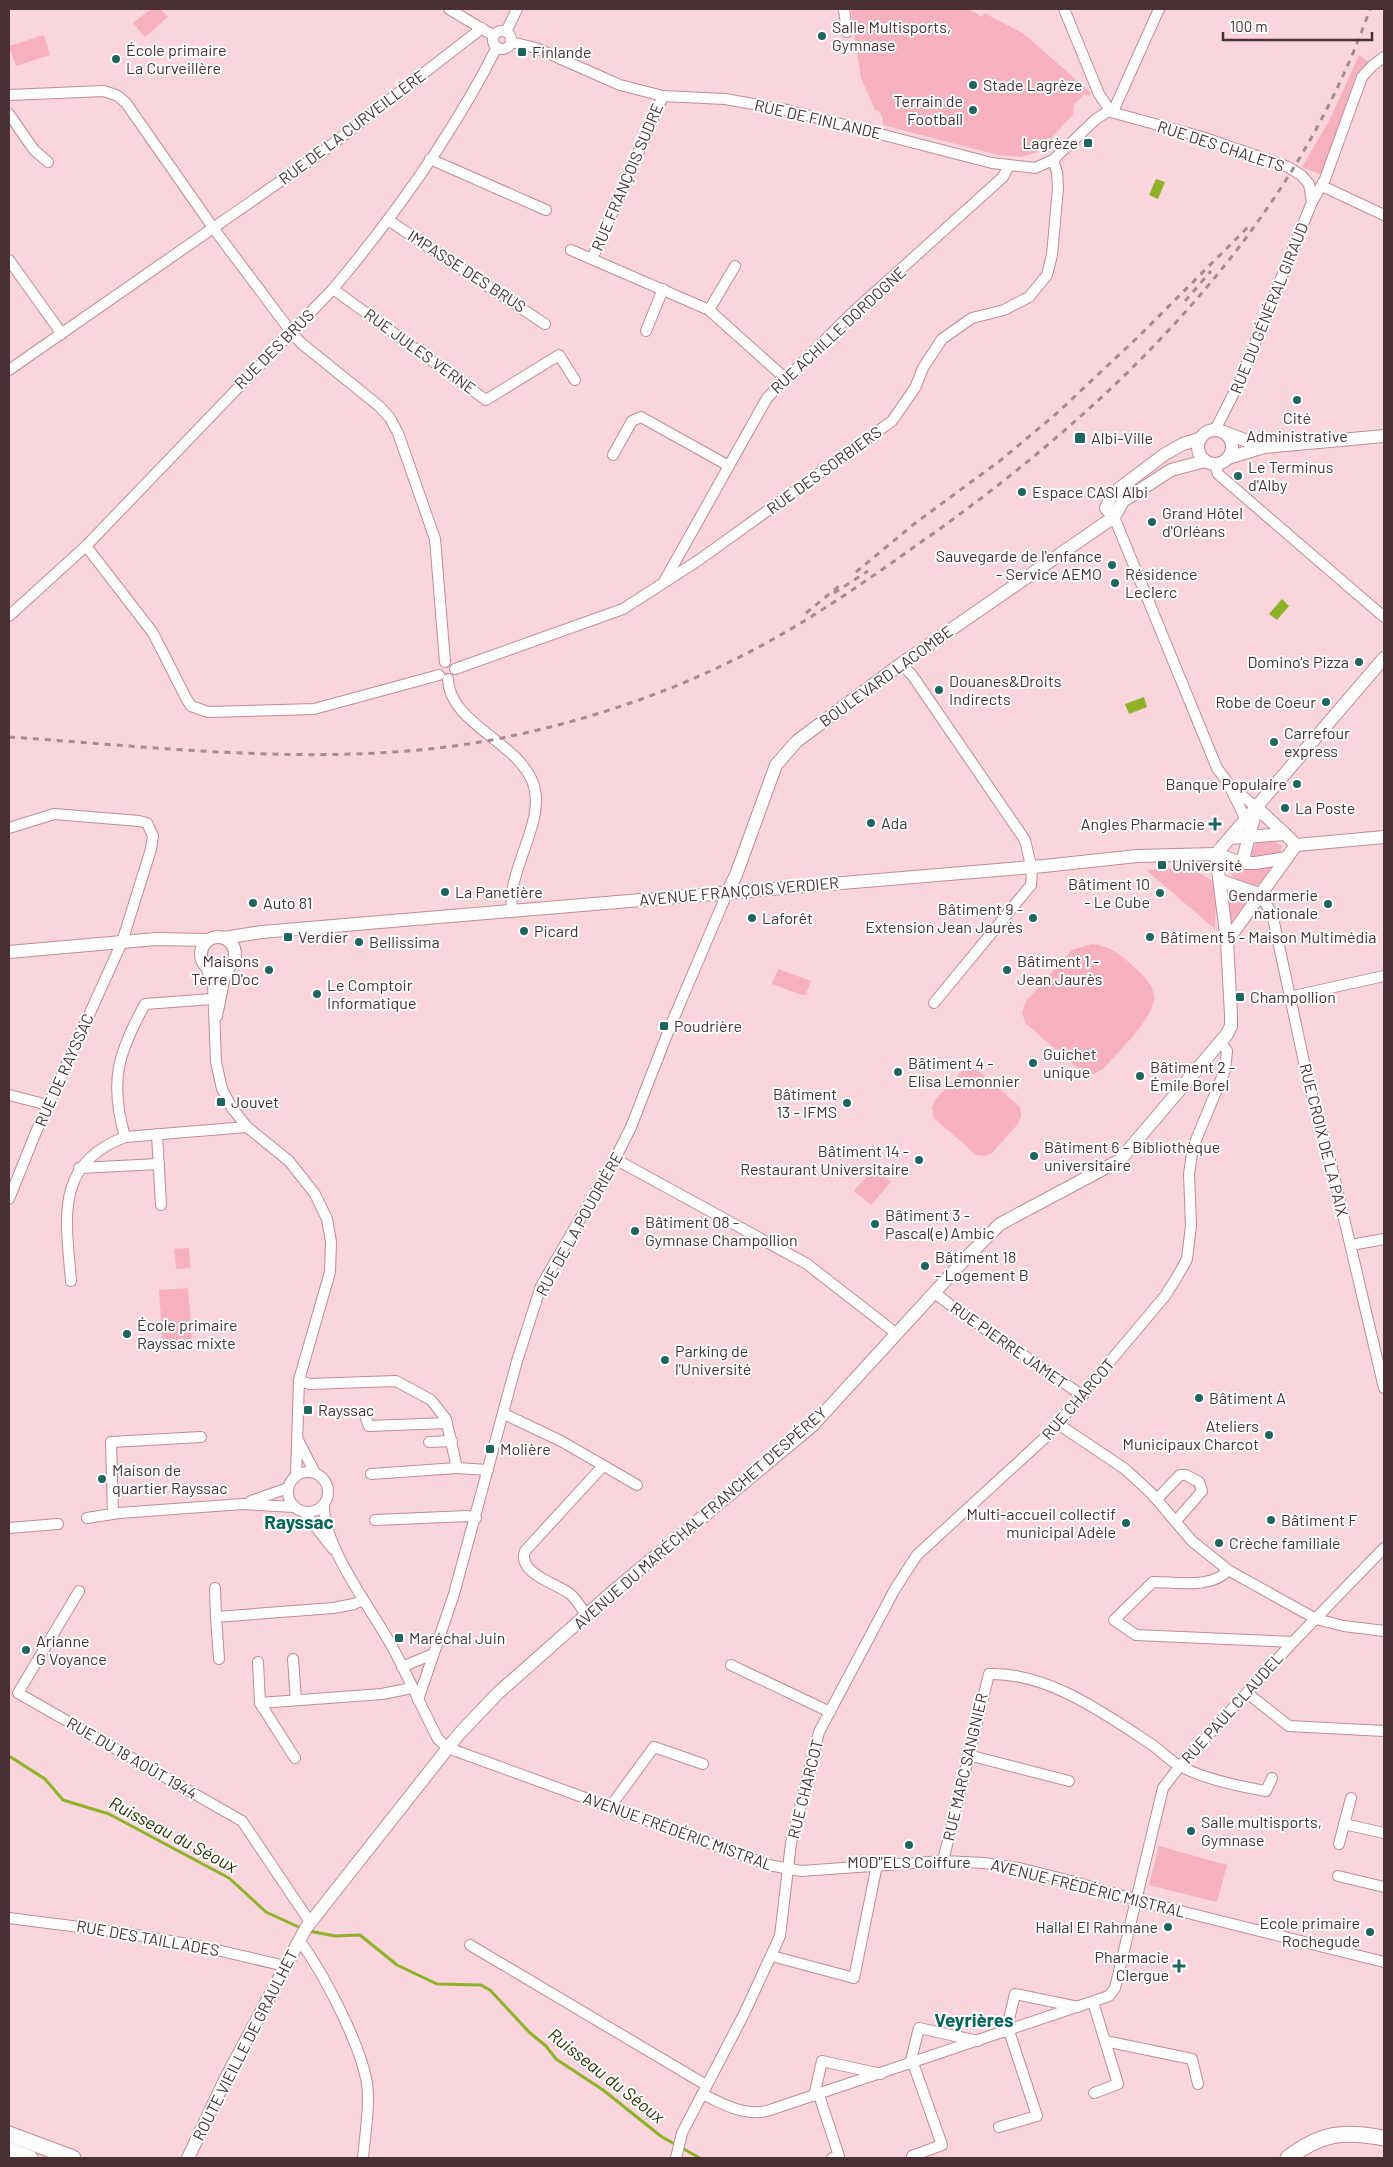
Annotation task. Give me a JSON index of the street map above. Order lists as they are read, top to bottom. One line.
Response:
{"streets":{"main road":["BOULEVARD LACOMBE","AVENUE FRANÇOIS VERDIER","AVENUE DU MARÉCHAL FRANCHET D'ESPÉREY","ROUTE VIEILLE DE GRAULHET"],"street":["RUE DE FINLANDE","RUE DE LA CURVEILLÈRE","RUE DES CHALETS","RUE FRANÇOIS SUDRE","IMPASSE DES BRUS","RUE DU GÉNÉRAL GIRAUD","RUE ACHILLE DORDOGNE","RUE DES BRUS","RUE JULES VERNE","RUE DES SORBIERS","RUE DE RAYSSAC","RUE CROIX DE LA PAIX","RUE DE LA POUDRIÈRE","RUE PIERRE JAMET","RUE CHARCOT","RUE PAUL CLAUDEL","RUE DU 18 AOÛT 1944","RUE MARC SANGNIER","AVENUE FRÉDÉRIC MISTRAL","RUE DES TAILLADES"]},"crossings":[["RUE DE FINLANDE","RUE DES CHALETS"],["RUE DE FINLANDE","RUE FRANÇOIS SUDRE"],["RUE DE FINLANDE","RUE ACHILLE DORDOGNE"],["RUE DE FINLANDE","RUE DES BRUS"],["RUE DE FINLANDE","RUE DES SORBIERS"],["RUE DES CHALETS","RUE DU GÉNÉRAL GIRAUD"],["IMPASSE DES BRUS","RUE DES BRUS"],["RUE DU GÉNÉRAL GIRAUD","BOULEVARD LACOMBE"],["RUE ACHILLE DORDOGNE","RUE DES SORBIERS"],["RUE DES BRUS","RUE JULES VERNE"],["BOULEVARD LACOMBE","AVENUE FRANÇOIS VERDIER"],["BOULEVARD LACOMBE","RUE DE LA POUDRIÈRE"],["AVENUE FRANÇOIS VERDIER","RUE DE LA POUDRIÈRE"],["AVENUE FRANÇOIS VERDIER","AVENUE DU MARÉCHAL FRANCHET D'ESPÉREY"],["RUE PIERRE JAMET","RUE CHARCOT"],["RUE PIERRE JAMET","AVENUE DU MARÉCHAL FRANCHET D'ESPÉREY"],["RUE CHARCOT","AVENUE DU MARÉCHAL FRANCHET D'ESPÉREY"],["RUE CHARCOT","RUE PAUL CLAUDEL"],["RUE CHARCOT","AVENUE FRÉDÉRIC MISTRAL"],["AVENUE DU MARÉCHAL FRANCHET D'ESPÉREY","RUE DU 18 AOÛT 1944"],["AVENUE DU MARÉCHAL FRANCHET D'ESPÉREY","AVENUE FRÉDÉRIC MISTRAL"],["AVENUE DU MARÉCHAL FRANCHET D'ESPÉREY","ROUTE VIEILLE DE GRAULHET"],["RUE PAUL CLAUDEL","RUE MARC SANGNIER"],["RUE PAUL CLAUDEL","AVENUE FRÉDÉRIC MISTRAL"],["RUE DU 18 AOÛT 1944","ROUTE VIEILLE DE GRAULHET"],["RUE MARC SANGNIER","AVENUE FRÉDÉRIC MISTRAL"],["RUE DES TAILLADES","ROUTE VIEILLE DE GRAULHET"]],"districts":["Rayssac","Veyrières"],"water":["Ruisseau du Séoux"],"places":{"other":["Salle Multisports, Gymnase","École primaire La Curveillère","Stade Lagrèze","Terrain de Football","Cité Administrative","Le Terminus d'Alby","Espace CASI Albi","Grand Hôtel d'Orléans","Sauvegarde de l'enfance - Service AEMO","Résidence Leclerc","Domino's Pizza","Douanes&Droits Indirects","Robe de Coeur","Carrefour express","Banque Populaire","La Poste","Ada","La Panetière","Bâtiment 10 - Le Cube","Auto 81","Gendarmerie nationale","Laforêt","Bâtiment 9 - Extension Jean Jaurès","Picard","Bâtiment 5 - Maison Multimédia","Bellissima","Maisons Terre D'oc","Bâtiment 1 - Jean Jaurès","Le Comptoir Informatique","Guichet unique","Bâtiment 4 - Elisa Lemonnier","Bâtiment 2 - Émile Borel","Bâtiment 13 - IFMS","Bâtiment 6 - Bibliothèque universitaire","Bâtiment 14 - Restaurant Universitaire","Bâtiment 3 - Pascal(e) Ambic","Bâtiment 08 - Gymnase Champollion","Bâtiment 18 - Logement B","École primaire Rayssac mixte","Parking de l'Université","Bâtiment A","Ateliers Municipaux Charcot","Maison de quartier Rayssac","Bâtiment F","Multi-accueil collectif municipal Adèle","Crèche familiale","Arianne G Voyance","Salle multisports, Gymnase","MOD\"ELS Coiffure","Hallal El Rahmane","Ecole primaire Rochegude"],"transit":["Finlande","Lagrèze","Albi-Ville","Université","Verdier","Champollion","Poudrière","Jouvet","Rayssac","Molière","Maréchal Juin"],"health":["Angles Pharmacie","Pharmacie Clergue"]},"scale_bar":"100 m"}
